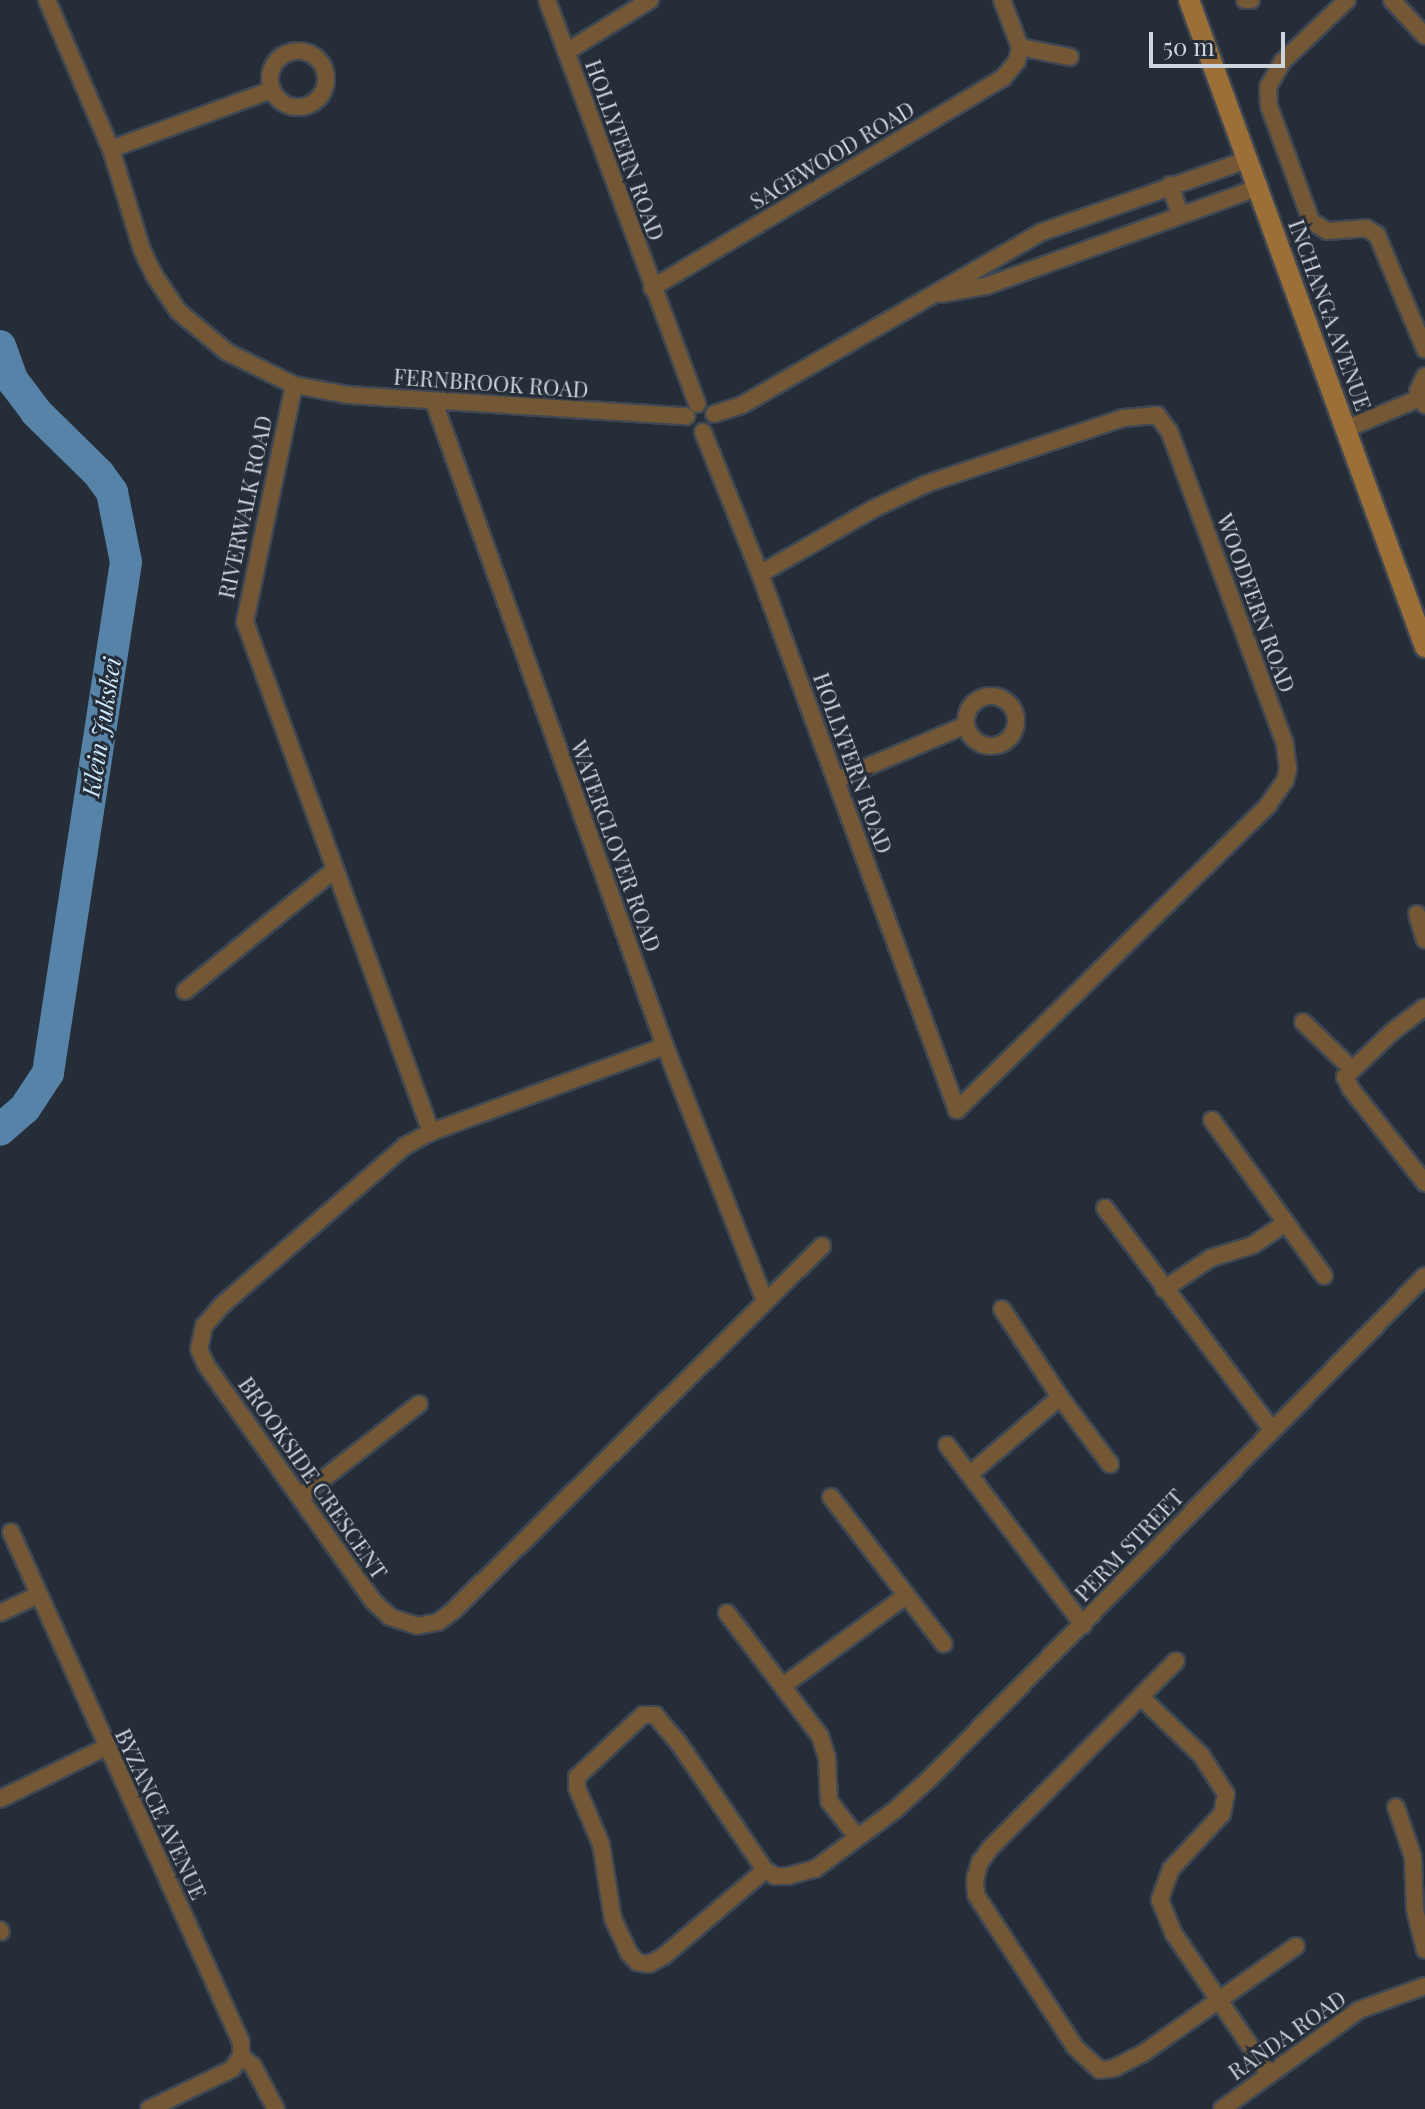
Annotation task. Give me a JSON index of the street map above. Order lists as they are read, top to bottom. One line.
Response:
{"streets":{"street":["HOLLYFERN ROAD","SAGEWOOD ROAD","INCHANGA AVENUE","FERNBROOK ROAD","RIVERWALK ROAD","WOODFERN ROAD","WATERCLOVER ROAD","BROOKSIDE CRESCENT","PERM STREET","BYZANCE AVENUE","RANDA ROAD"]},"crossings":[["HOLLYFERN ROAD","SAGEWOOD ROAD"],["HOLLYFERN ROAD","FERNBROOK ROAD"],["HOLLYFERN ROAD","WOODFERN ROAD"],["FERNBROOK ROAD","RIVERWALK ROAD"],["FERNBROOK ROAD","WATERCLOVER ROAD"],["RIVERWALK ROAD","BROOKSIDE CRESCENT"],["WATERCLOVER ROAD","BROOKSIDE CRESCENT"]],"water":["Klein Jukskei"],"scale_bar":"50 m"}
